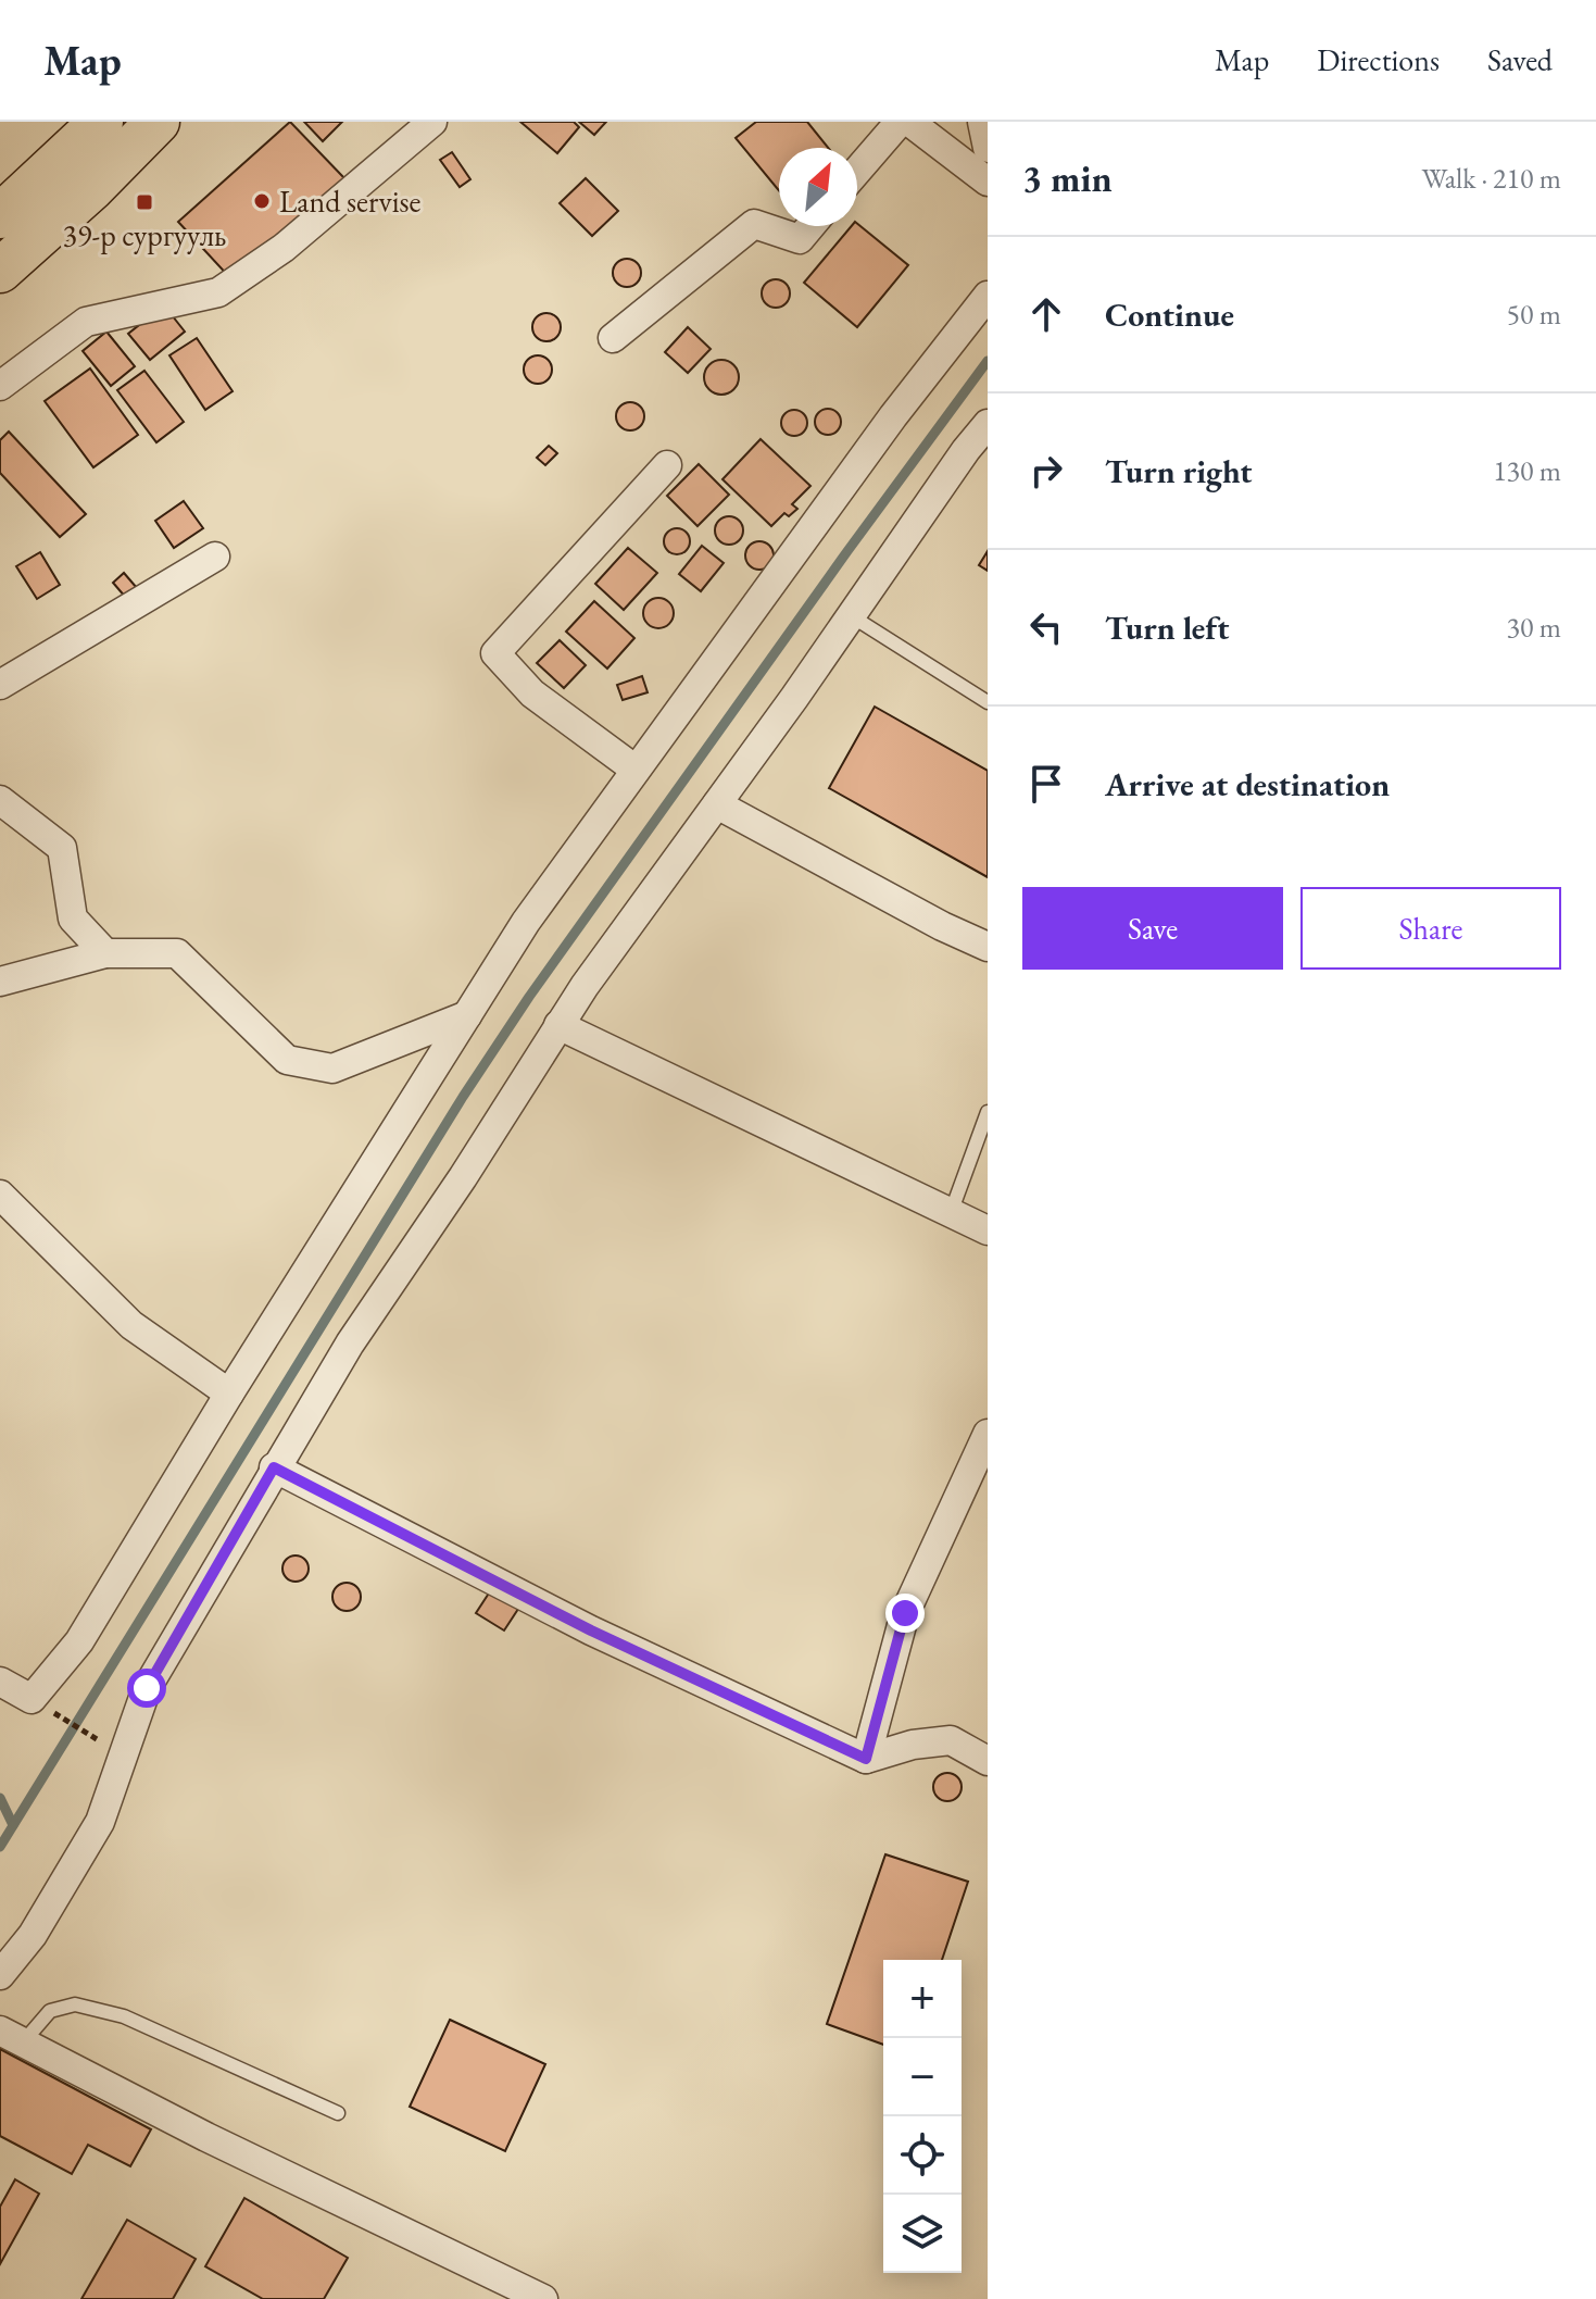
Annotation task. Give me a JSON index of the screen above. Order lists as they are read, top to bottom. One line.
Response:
{"places":{"other":["Land servise"],"transit":["39-р сургууль"]},"north":"top right","page":{"header":"Map","nav":["Map","Directions","Saved"],"heading":["3 min","Walk · 210 m"],"list":[["Continue","50 m"],["Turn right","130 m"],["Turn left","30 m"],"Arrive at destination"],"buttons":["Save","Share"],"map_buttons":["+","−"]}}
